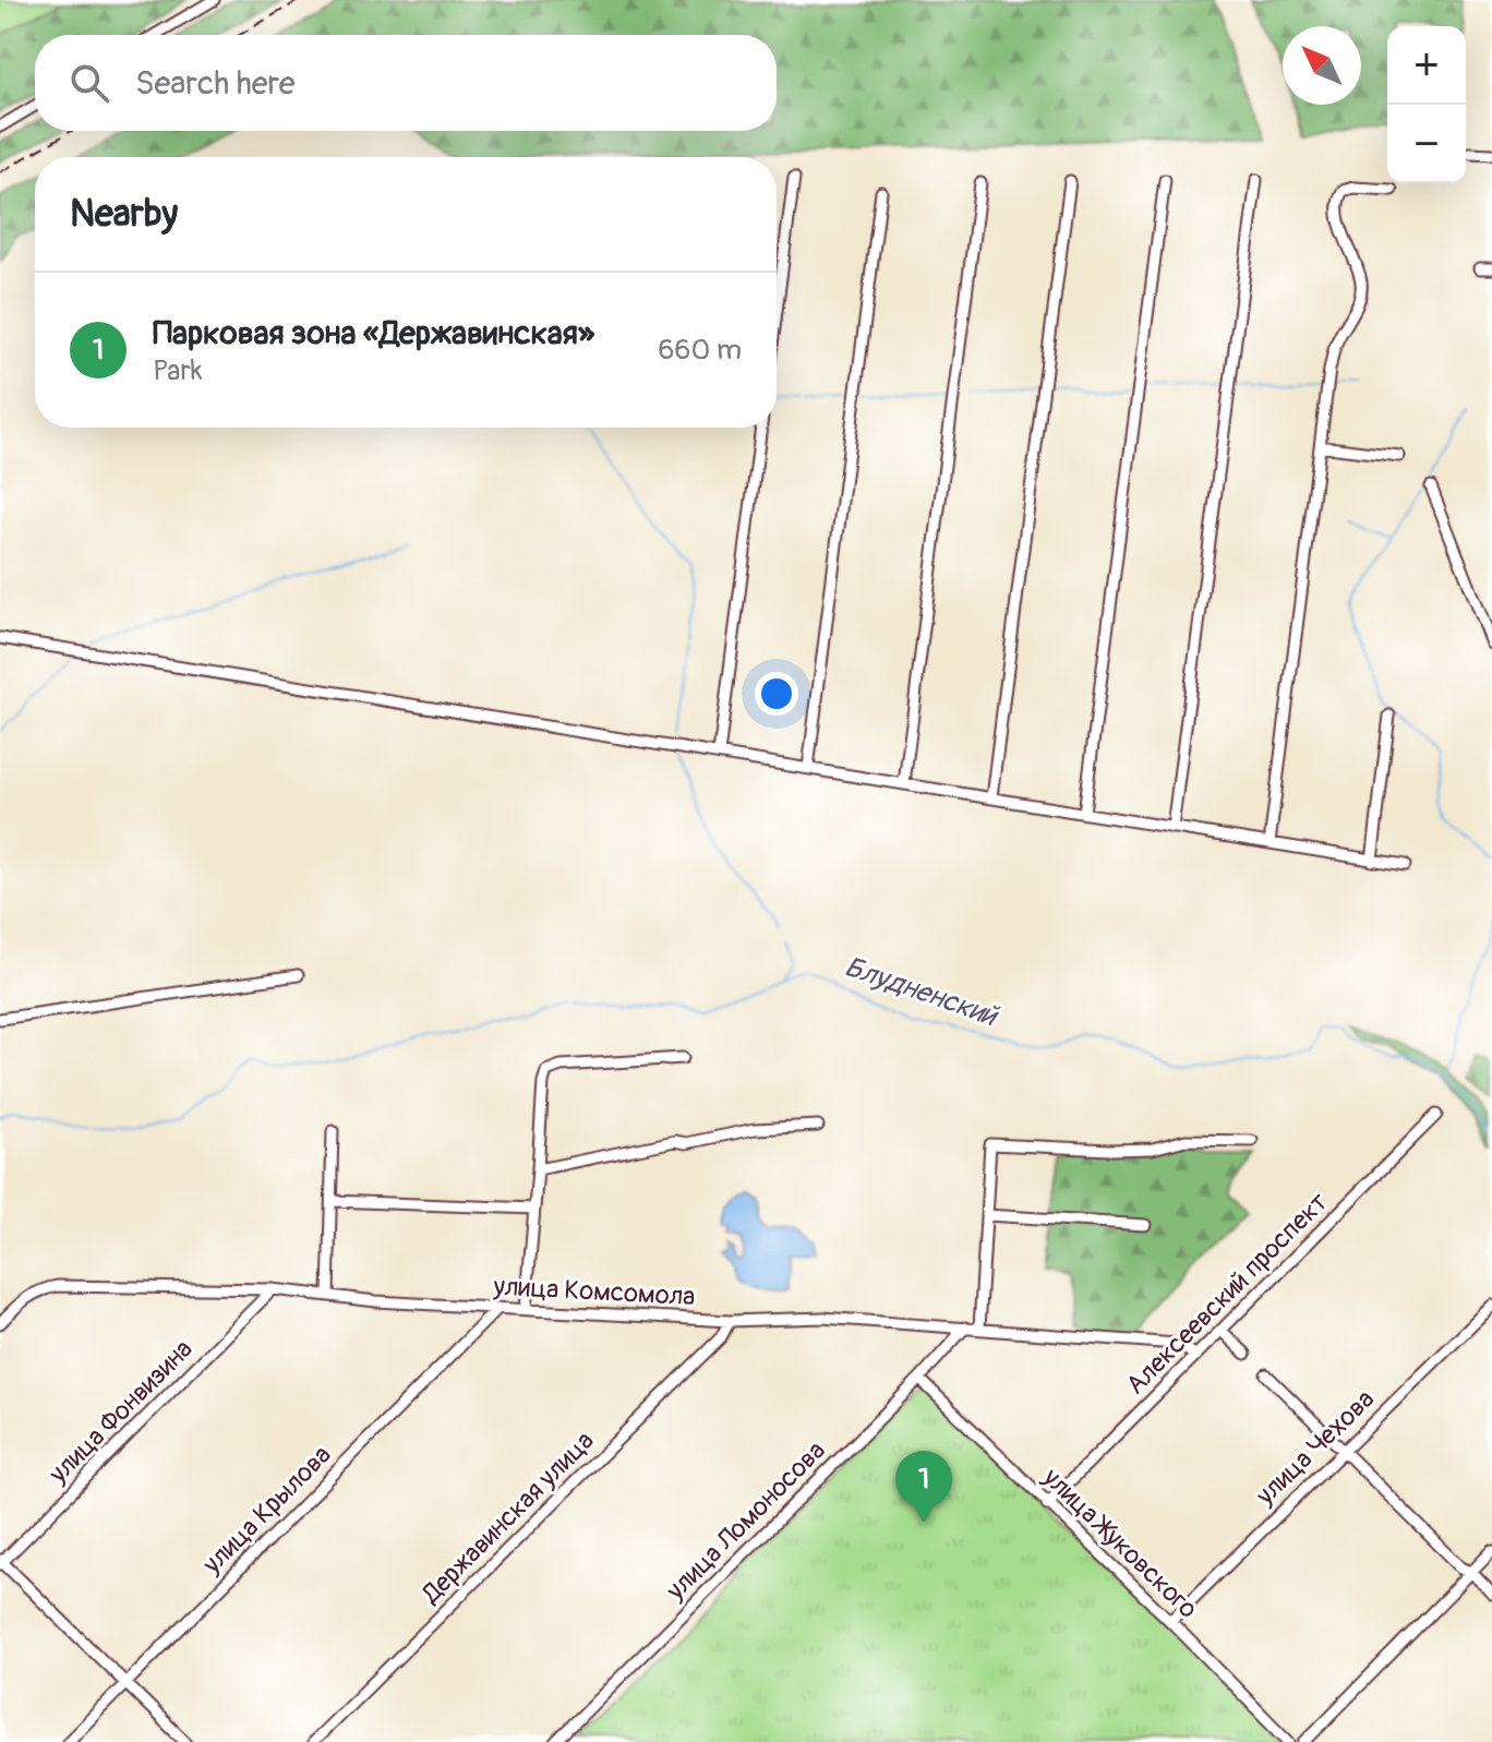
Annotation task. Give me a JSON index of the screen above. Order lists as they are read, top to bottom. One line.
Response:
{"streets":{"street":["улица Комсомола","Алексеевский проспект","улица Фонвизина","улица Чехова","улица Крылова","Державинская улица","улица Ломоносова","улица Жуковского"]},"crossings":[["улица Комсомола","Алексеевский проспект"],["улица Комсомола","улица Фонвизина"],["улица Комсомола","улица Крылова"],["улица Комсомола","Державинская улица"],["улица Комсомола","улица Ломоносова"],["Алексеевский проспект","улица Жуковского"],["улица Чехова","улица Жуковского"],["улица Ломоносова","улица Жуковского"]],"water":["Блудненский"],"north":"top left","page":{"map_buttons":["+","−"],"search":"Search here","heading":"Nearby","list":[{"mark":"1","name":"Парковая зона «Державинская»","note":"Park","value":"660 m"}],"pins":"1"}}
